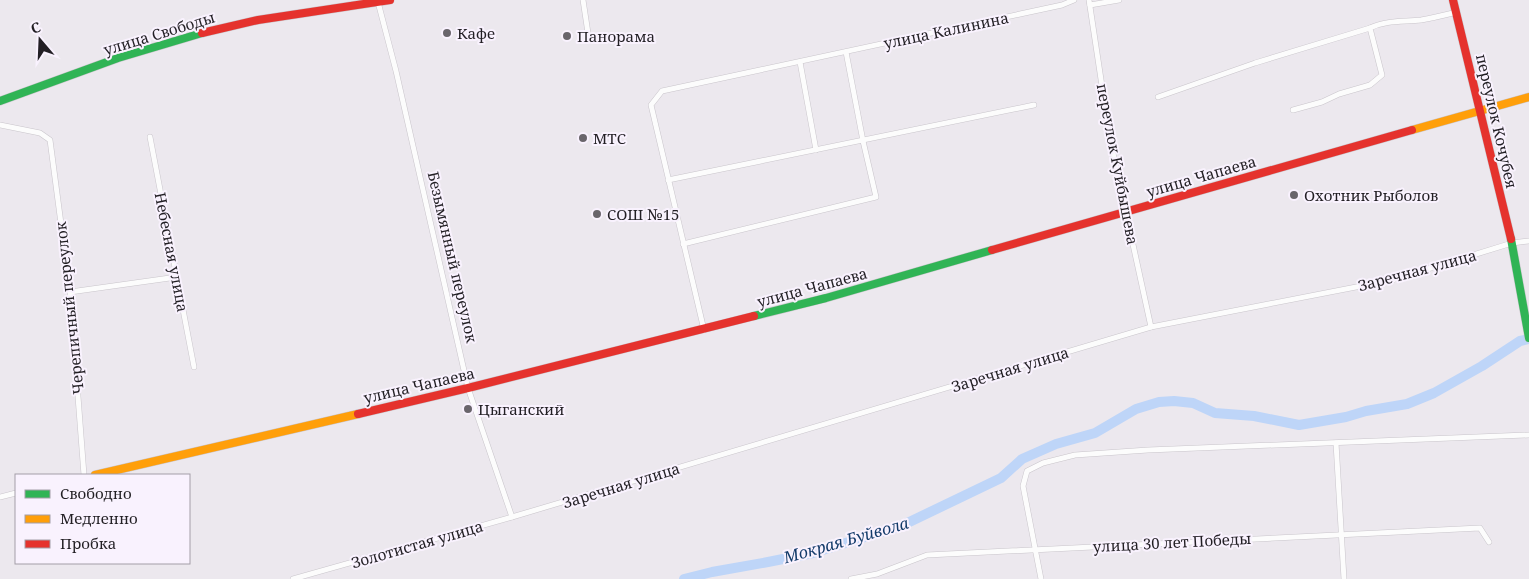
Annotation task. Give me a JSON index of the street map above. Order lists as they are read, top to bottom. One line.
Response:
{"streets":{"street":["улица Калинина","улица Свободы","переулок Кочубея","переулок Куйбышева","улица Чапаева","Небесная улица","Безымянный переулок","Заречная улица","Черепичный переулок","улица 30 лет Победы","Золотистая улица"]},"crossings":[["улица Свободы","Безымянный переулок"],["переулок Кочубея","улица Чапаева"],["переулок Кочубея","Заречная улица"],["переулок Куйбышева","улица Чапаева"],["переулок Куйбышева","Заречная улица"],["улица Чапаева","Безымянный переулок"],["Безымянный переулок","Заречная улица"],["Безымянный переулок","Золотистая улица"],["Заречная улица","Золотистая улица"]],"water":["Мокрая Буйвола"],"places":["Кафе","Панорама","МТС","Охотник Рыболов","СОШ №15","Цыганский"],"legend":["Свободно","Медленно","Пробка"],"north":"top"}
